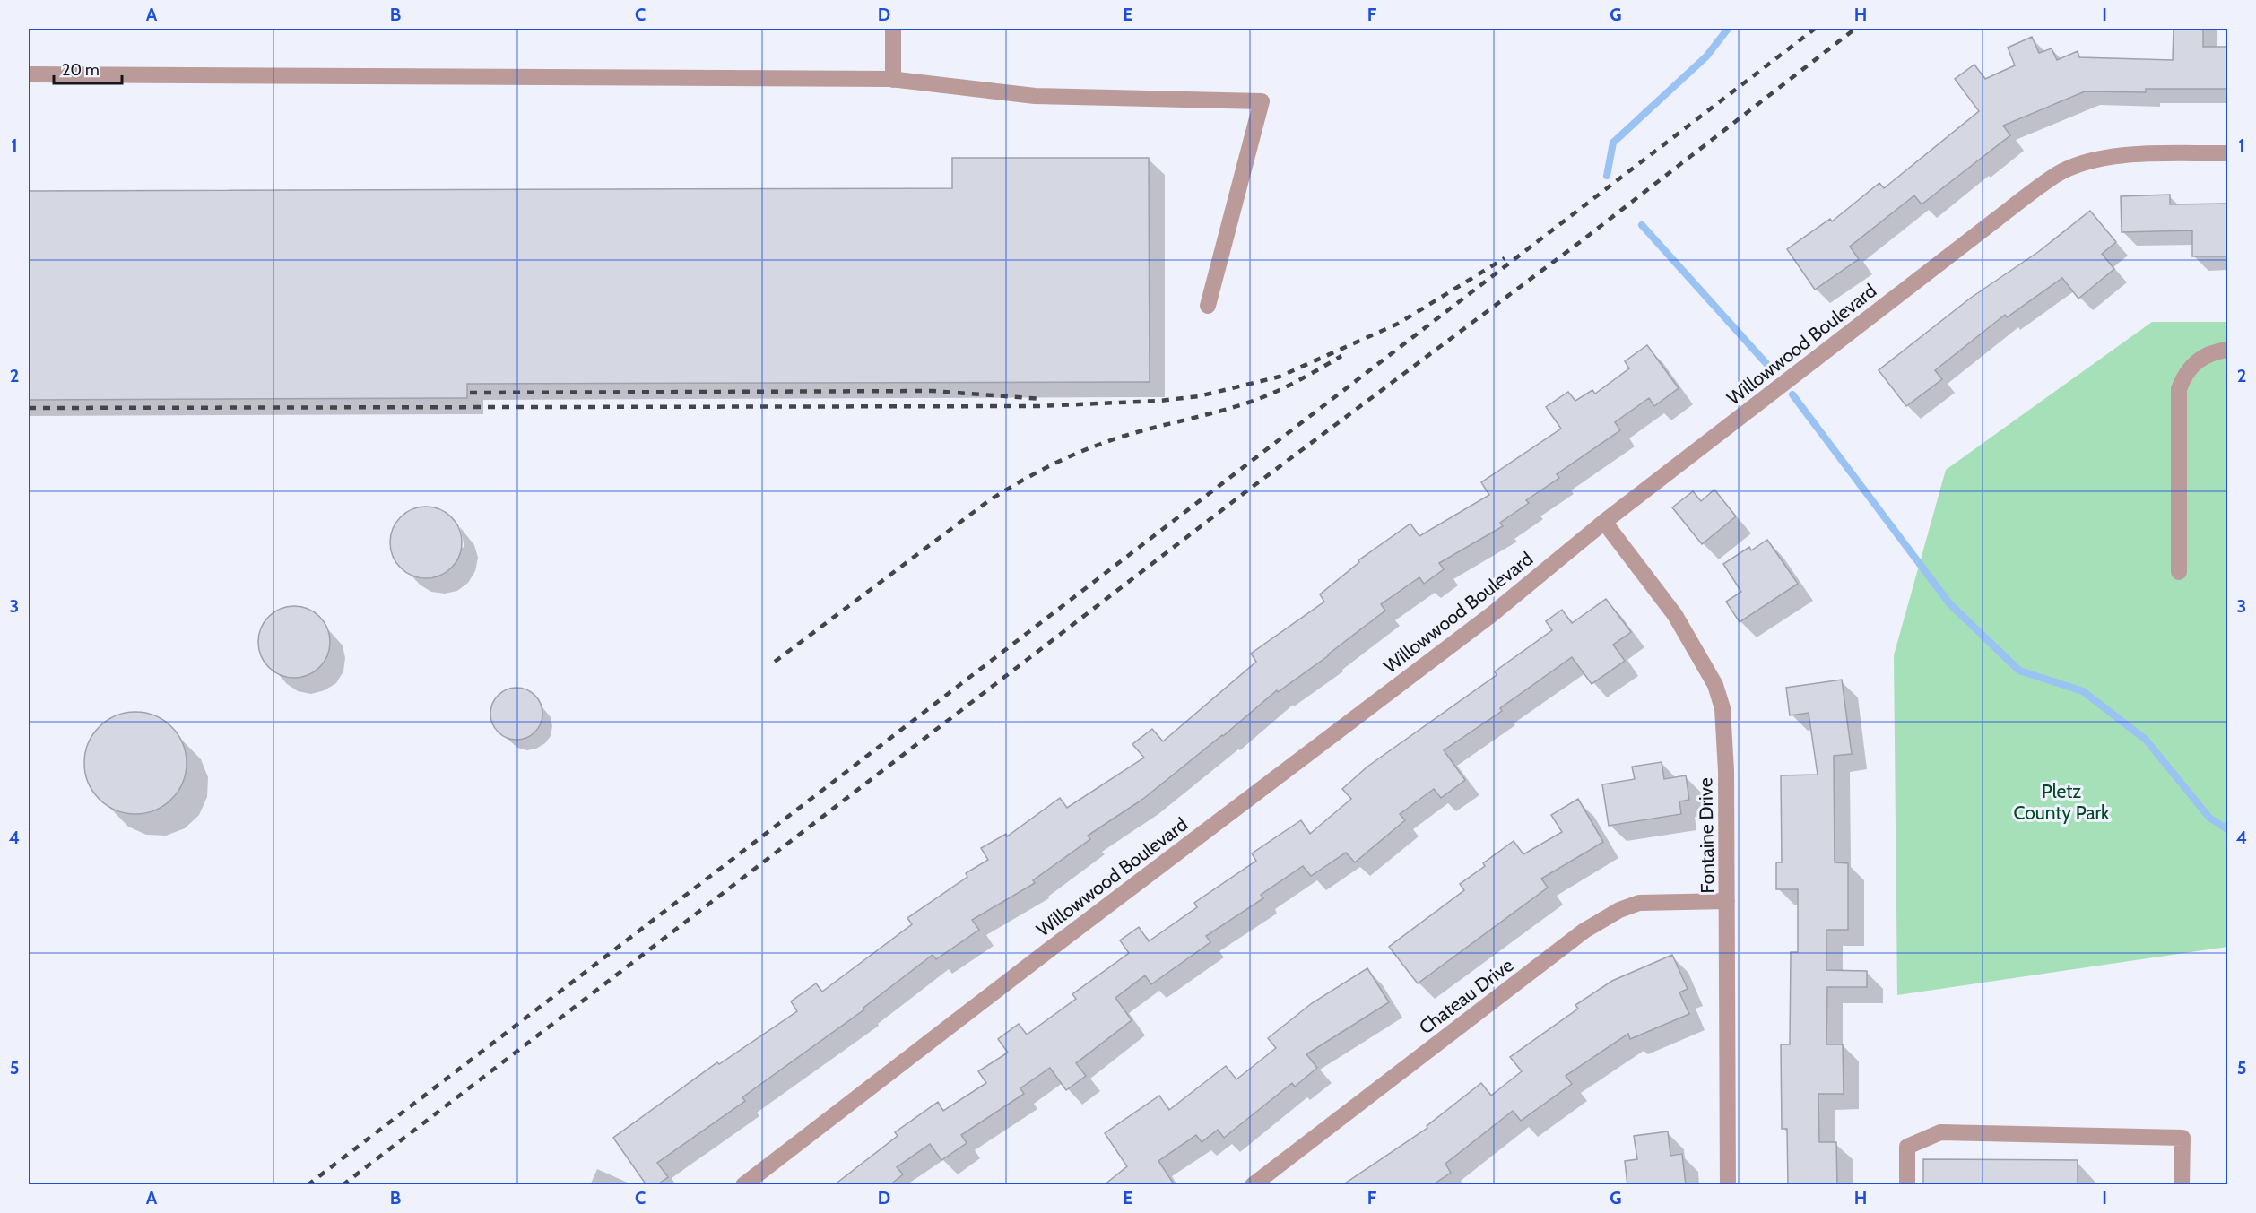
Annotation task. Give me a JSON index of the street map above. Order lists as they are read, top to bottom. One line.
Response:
{"streets":{"street":["Willowwood Boulevard","Fontaine Drive","Chateau Drive"]},"crossings":[["Willowwood Boulevard","Fontaine Drive"],["Fontaine Drive","Chateau Drive"]],"parks":["Pletz County Park"],"scale_bar":"20 m","grid":{"columns":["A","B","C","D","E","F","G","H","I"],"rows":["1","2","3","4","5"]}}
